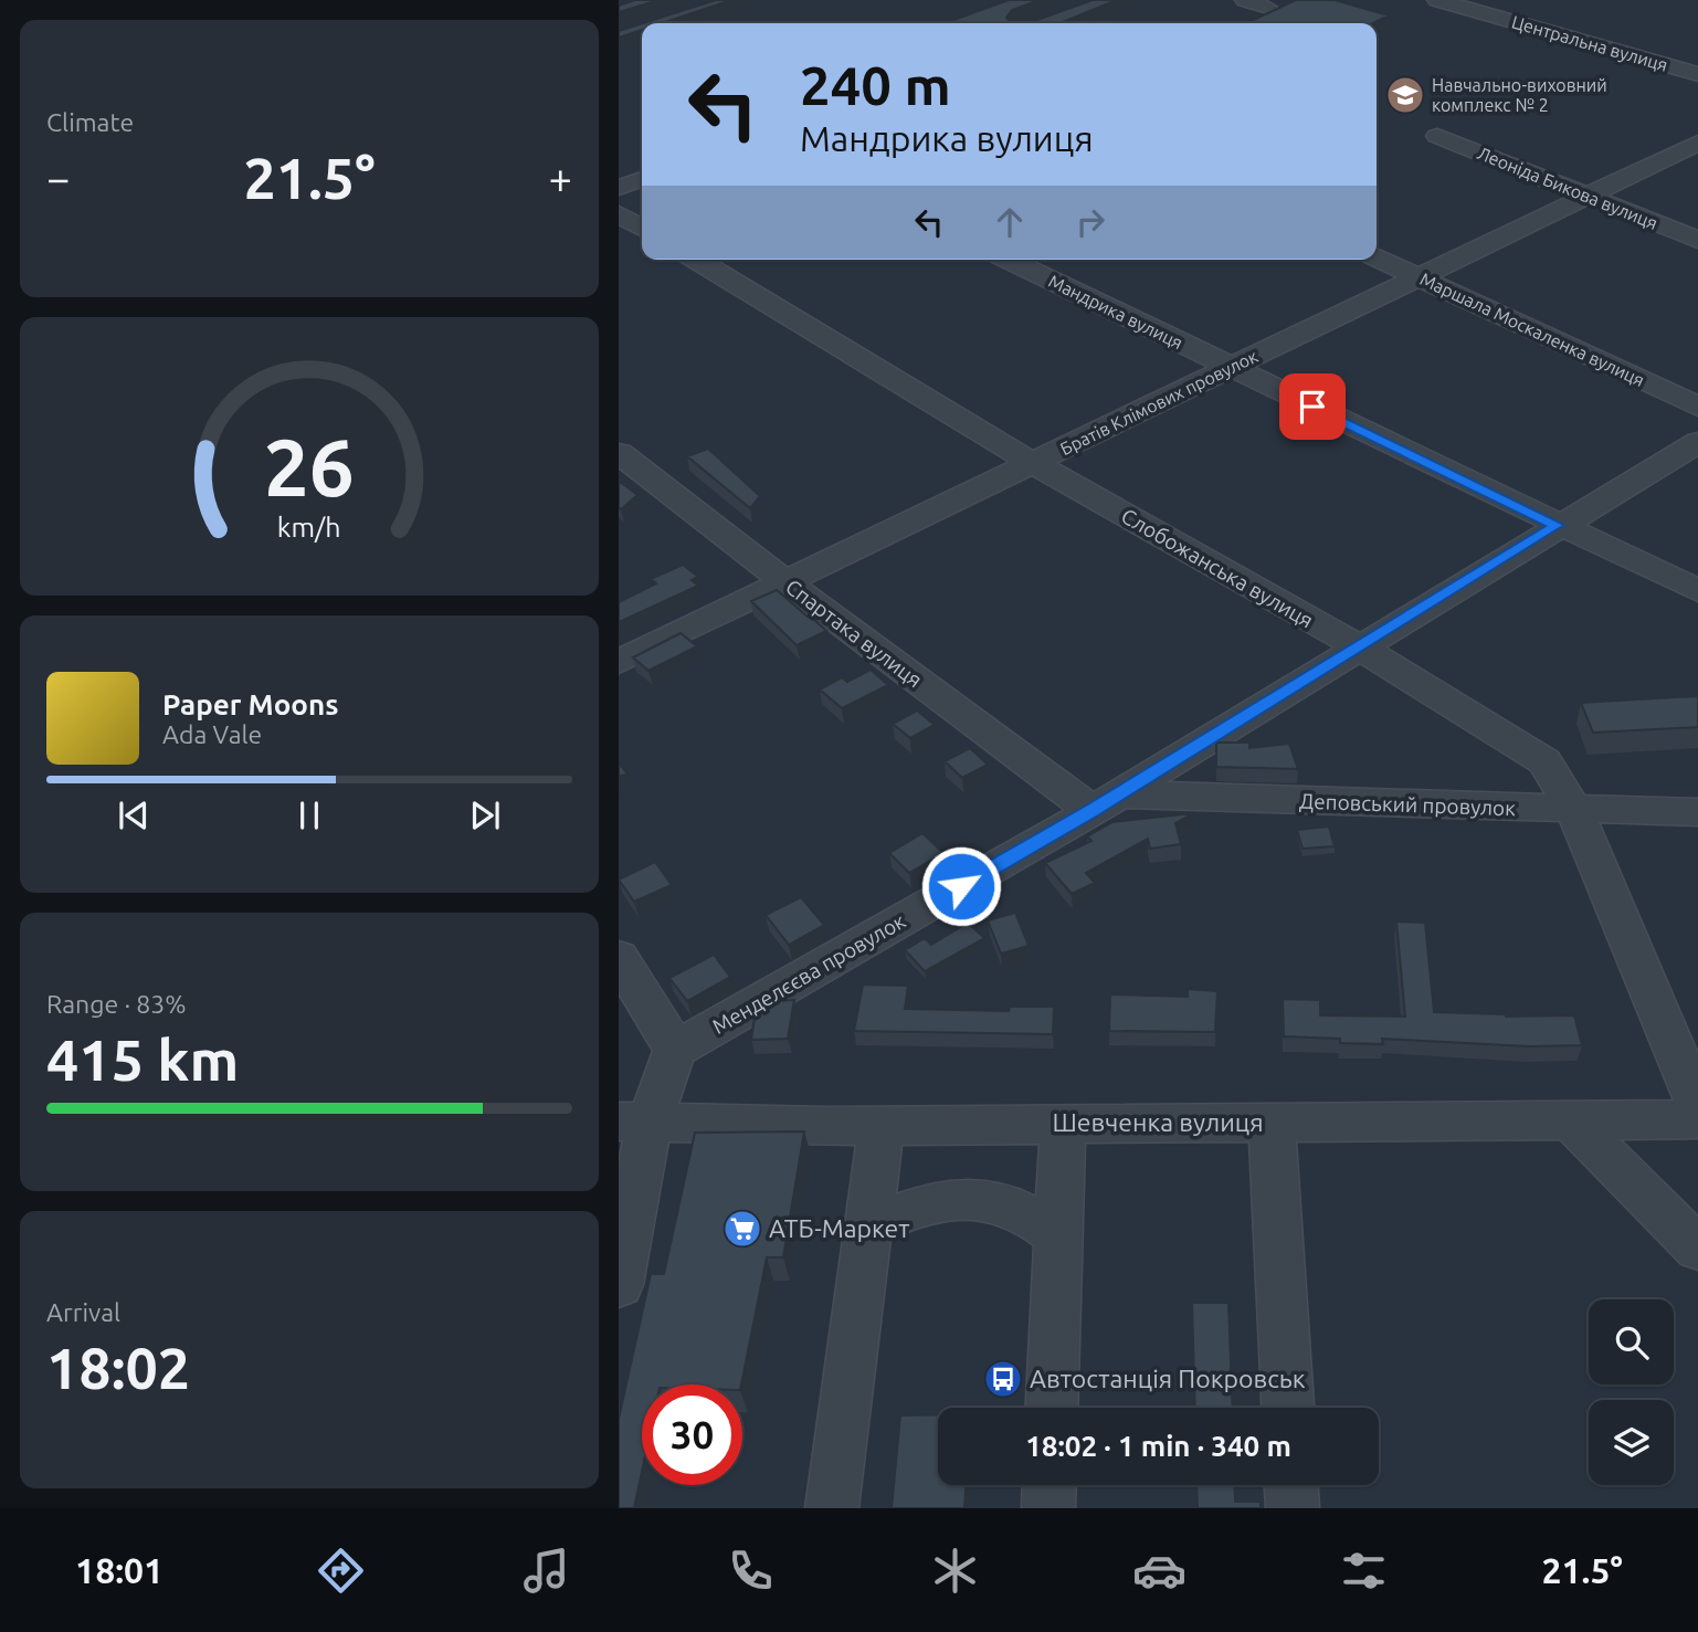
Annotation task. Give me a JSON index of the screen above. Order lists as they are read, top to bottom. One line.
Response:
{"streets":{"street":["Центральна вулиця","Леоніда Бикова вулиця","Мандрика вулиця","Маршала Москаленка вулиця","Братів Клімових провулок","Слобожанська вулиця","Спартака вулиця","Деповський провулок","Менделєєва провулок","Шевченка вулиця"]},"crossings":[["Леоніда Бикова вулиця","Братів Клімових провулок"],["Мандрика вулиця","Братів Клімових провулок"],["Мандрика вулиця","Менделєєва провулок"],["Маршала Москаленка вулиця","Братів Клімових провулок"],["Братів Клімових провулок","Слобожанська вулиця"],["Братів Клімових провулок","Спартака вулиця"],["Слобожанська вулиця","Деповський провулок"],["Слобожанська вулиця","Менделєєва провулок"],["Спартака вулиця","Деповський провулок"],["Спартака вулиця","Менделєєва провулок"],["Деповський провулок","Менделєєва провулок"]],"places":{"school or university":["Навчально-виховний комплекс № 2"],"supermarket":["АТБ-Маркет"],"bus stop":["Автостанція Покровськ"]},"page":{"tile":["Climate",["Range · 83%","415 km"],["Arrival","18:02"]],"turn":["240 m","Мандрика вулиця"],"heat":["−","21.5°","+"],"song":["Paper Moons","Ada Vale"],"limit":"30","trip":"18:02 · 1 min · 340 m","tabs":["18:01","21.5°"],"gauge":["26","km/h"]}}
